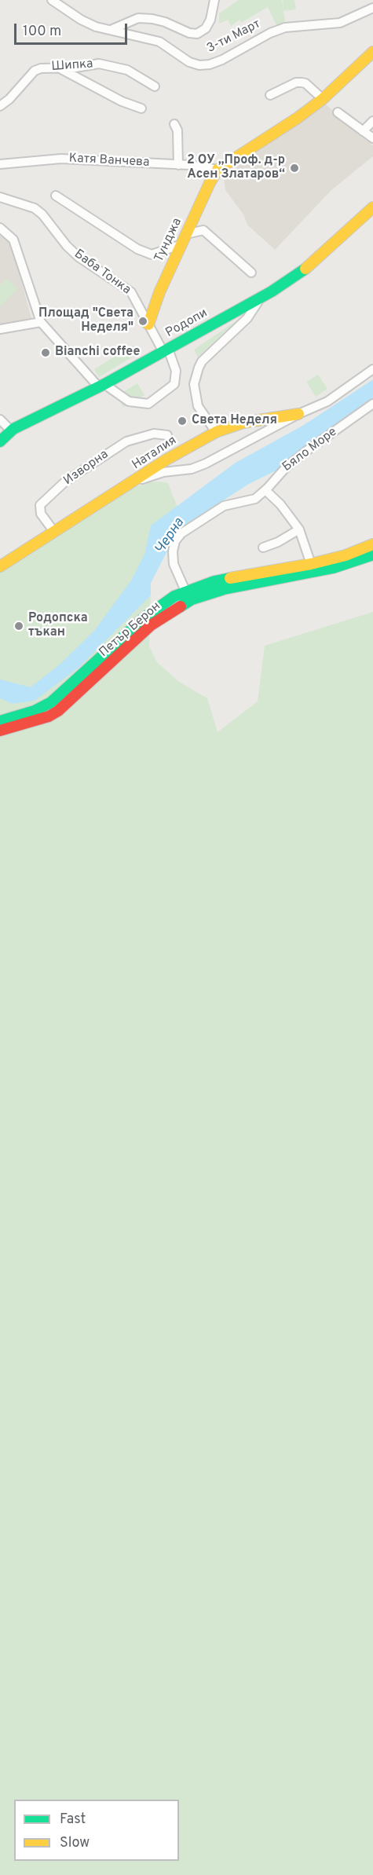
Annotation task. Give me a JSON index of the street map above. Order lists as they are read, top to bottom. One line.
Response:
{"streets":{"street":["3-ти Март","Шипка","Катя Ванчева","Тунджа","Баба Тонка","Родопи","Бяло Море","Наталия","Изворна","Петър Берон"]},"crossings":[["Катя Ванчева","Тунджа"],["Тунджа","Баба Тонка"],["Баба Тонка","Родопи"],["Бяло Море","Петър Берон"],["Наталия","Изворна"]],"water":["Черна"],"places":["2 ОУ „Проф. д-р Асен Златаров“","Площад \"Света Неделя\"","Bianchi coffee","Света Неделя","Родопска тъкан"],"legend":["Fast","Slow"],"scale_bar":"100 m"}
